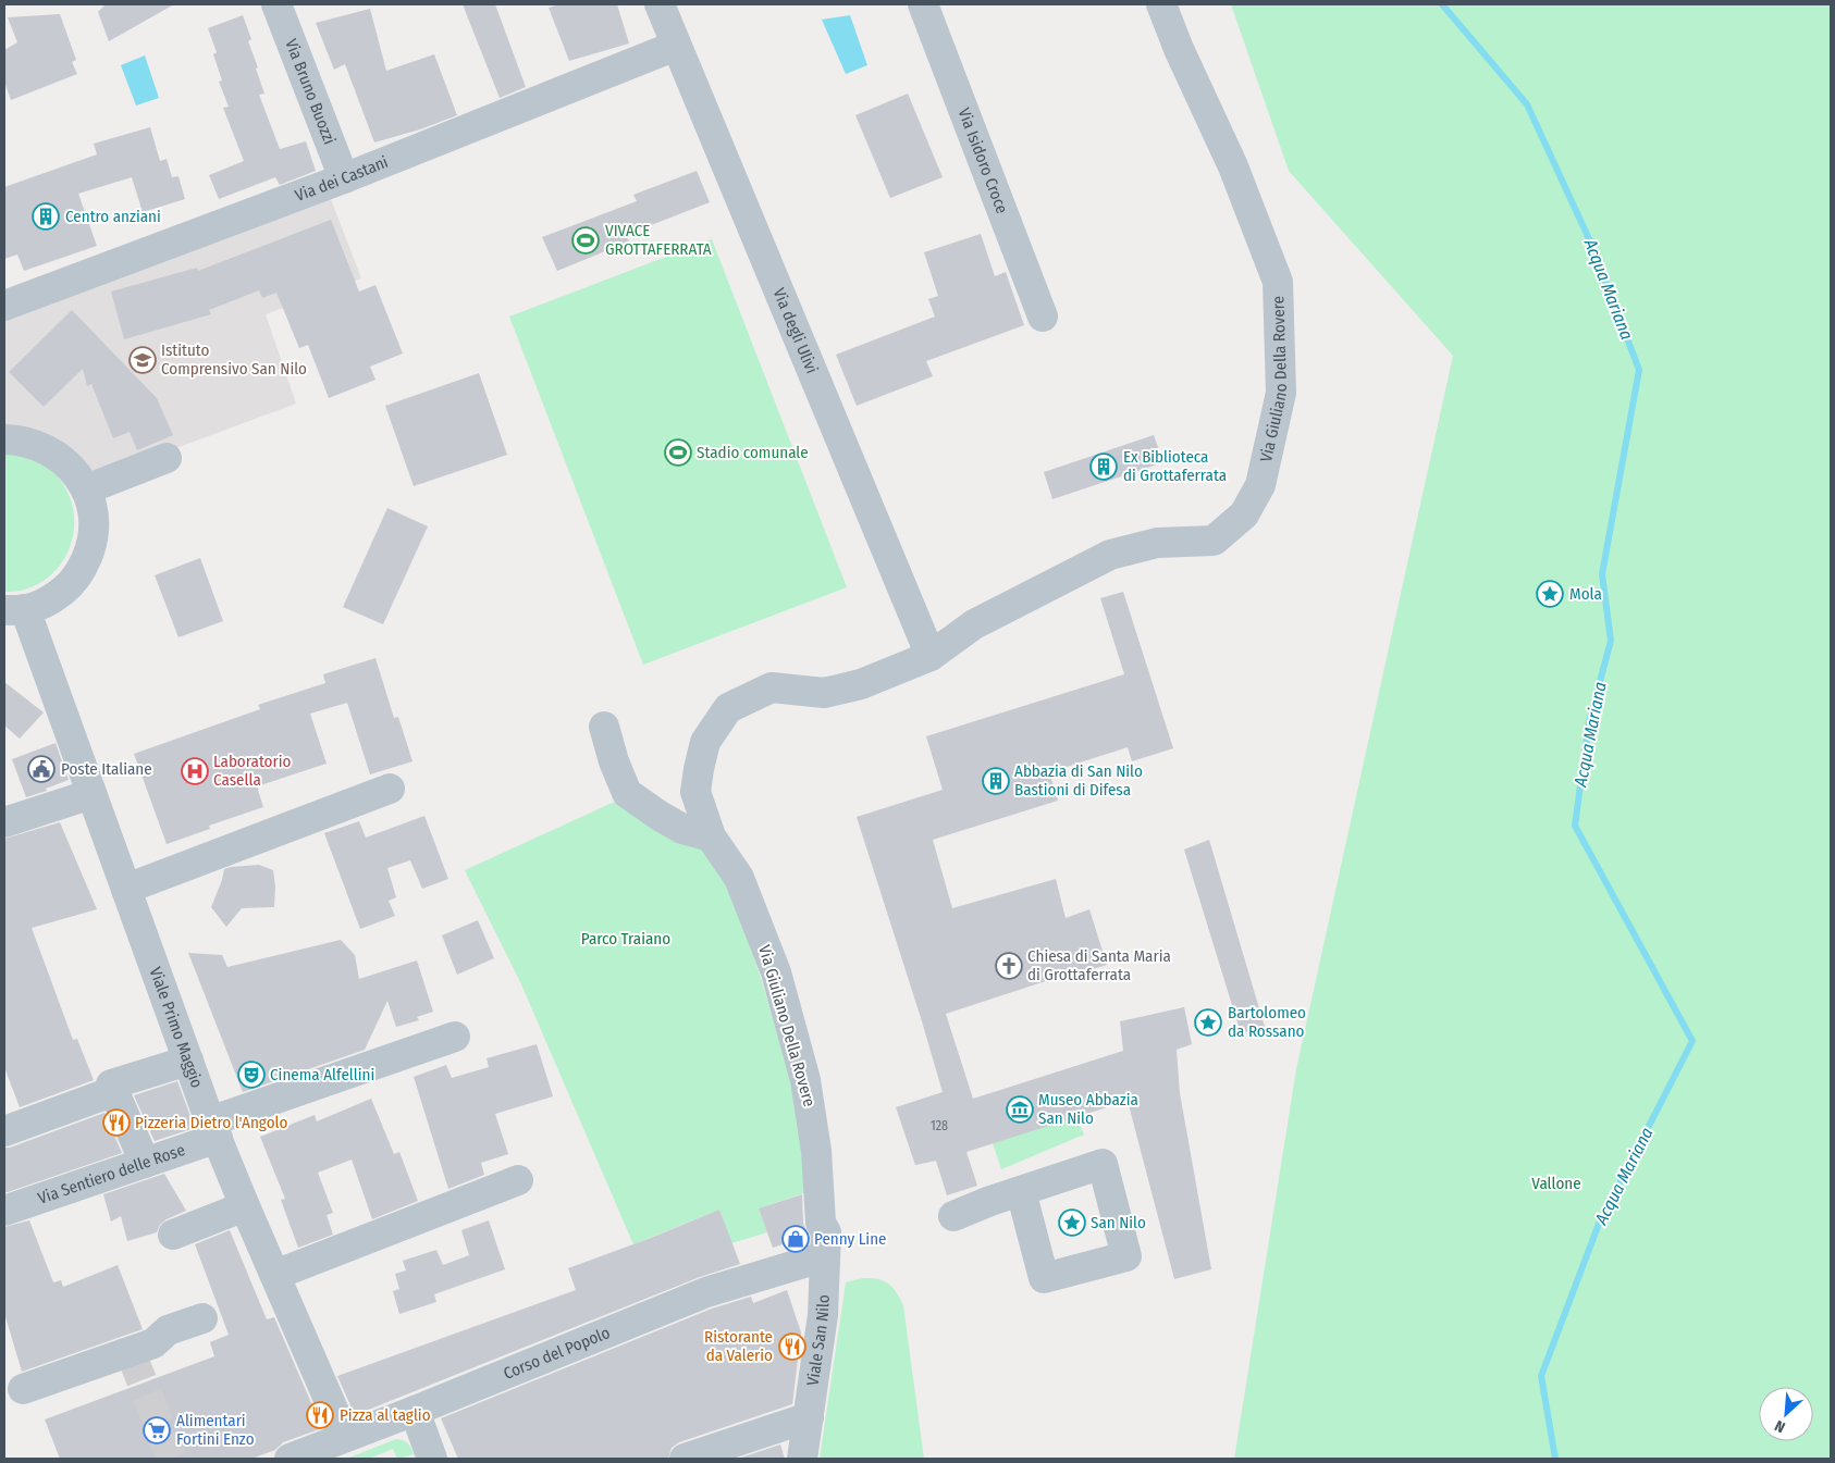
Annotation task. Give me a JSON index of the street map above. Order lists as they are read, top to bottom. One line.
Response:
{"streets":{"street":["Via Bruno Buozzi","Via Isidoro Croce","Via dei Castani","Via degli Ulivi","Via Giuliano Della Rovere","Viale Primo Maggio","Via Sentiero delle Rose","Viale San Nilo","Corso del Popolo"]},"crossings":[["Via Bruno Buozzi","Via dei Castani"],["Via dei Castani","Via degli Ulivi"],["Via degli Ulivi","Via Giuliano Della Rovere"],["Via Giuliano Della Rovere","Viale San Nilo"],["Viale Primo Maggio","Via Sentiero delle Rose"],["Viale Primo Maggio","Corso del Popolo"],["Viale San Nilo","Corso del Popolo"]],"water":["Acqua Mariana"],"parks":["Parco Traiano","Vallone"],"places":{"building":["Centro anziani","Ex Biblioteca di Grottaferrata","Abbazia di San Nilo Bastioni di Difesa"],"sports":["VIVACE GROTTAFERRATA","Stadio comunale"],"school or university":["Istituto Comprensivo San Nilo"],"place":["Mola","Bartolomeo da Rossano","San Nilo"],"public building":["Poste Italiane"],"hospital":["Laboratorio Casella"],"church":["Chiesa di Santa Maria di Grottaferrata"],"theatre":["Cinema Alfellini"],"museum":["Museo Abbazia San Nilo"],"restaurant":["Pizzeria Dietro l'Angolo","Ristorante da Valerio","Pizza al taglio"],"shop":["Penny Line"],"supermarket":["Alimentari Fortini Enzo"]},"house_numbers":["128"],"north":"bottom left"}
